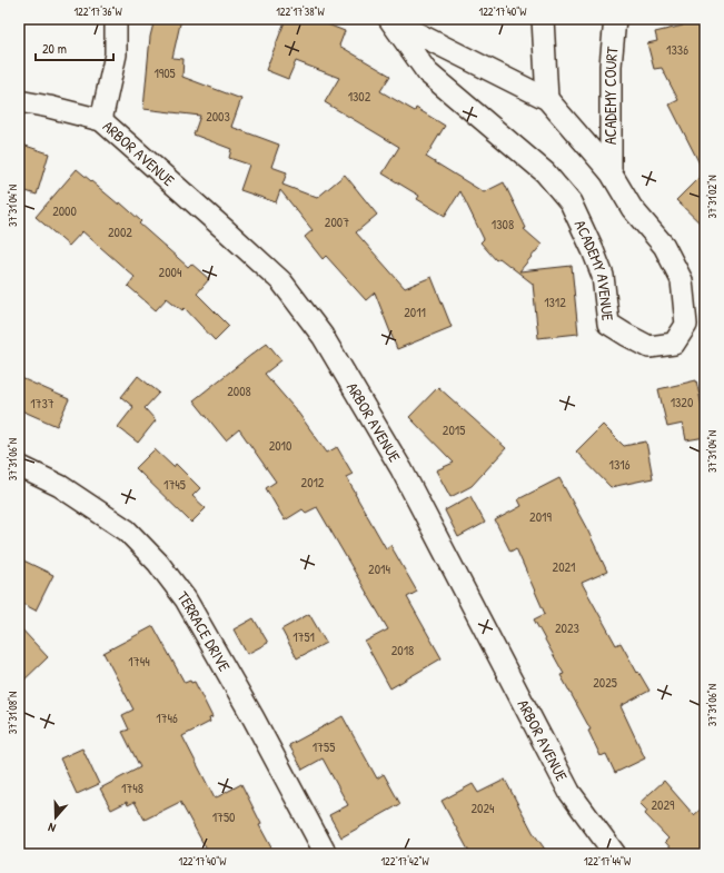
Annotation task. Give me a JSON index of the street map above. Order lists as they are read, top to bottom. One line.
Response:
{"streets":{"street":["ACADEMY COURT","ARBOR AVENUE","ACADEMY AVENUE","TERRACE DRIVE"]},"crossings":[["ACADEMY COURT","ACADEMY AVENUE"]],"house_numbers":["1336","1905","1302","2003","2000","2007","1308","2002","2004","1312","2011","2008","1320","1737","2015","2010","1316","2012","1745","2019","2021","2014","2023","1751","2018","1744","2025","1746","1755","1748","2029","2024","1750"],"scale_bar":"20 m","north":"bottom","coordinates":["122°17'36\"W","122°17'38\"W","122°17'40\"W","37°31'02\"N","37°31'04\"N","37°31'06\"N","37°31'08\"N","122°17'42\"W","122°17'44\"W"]}
